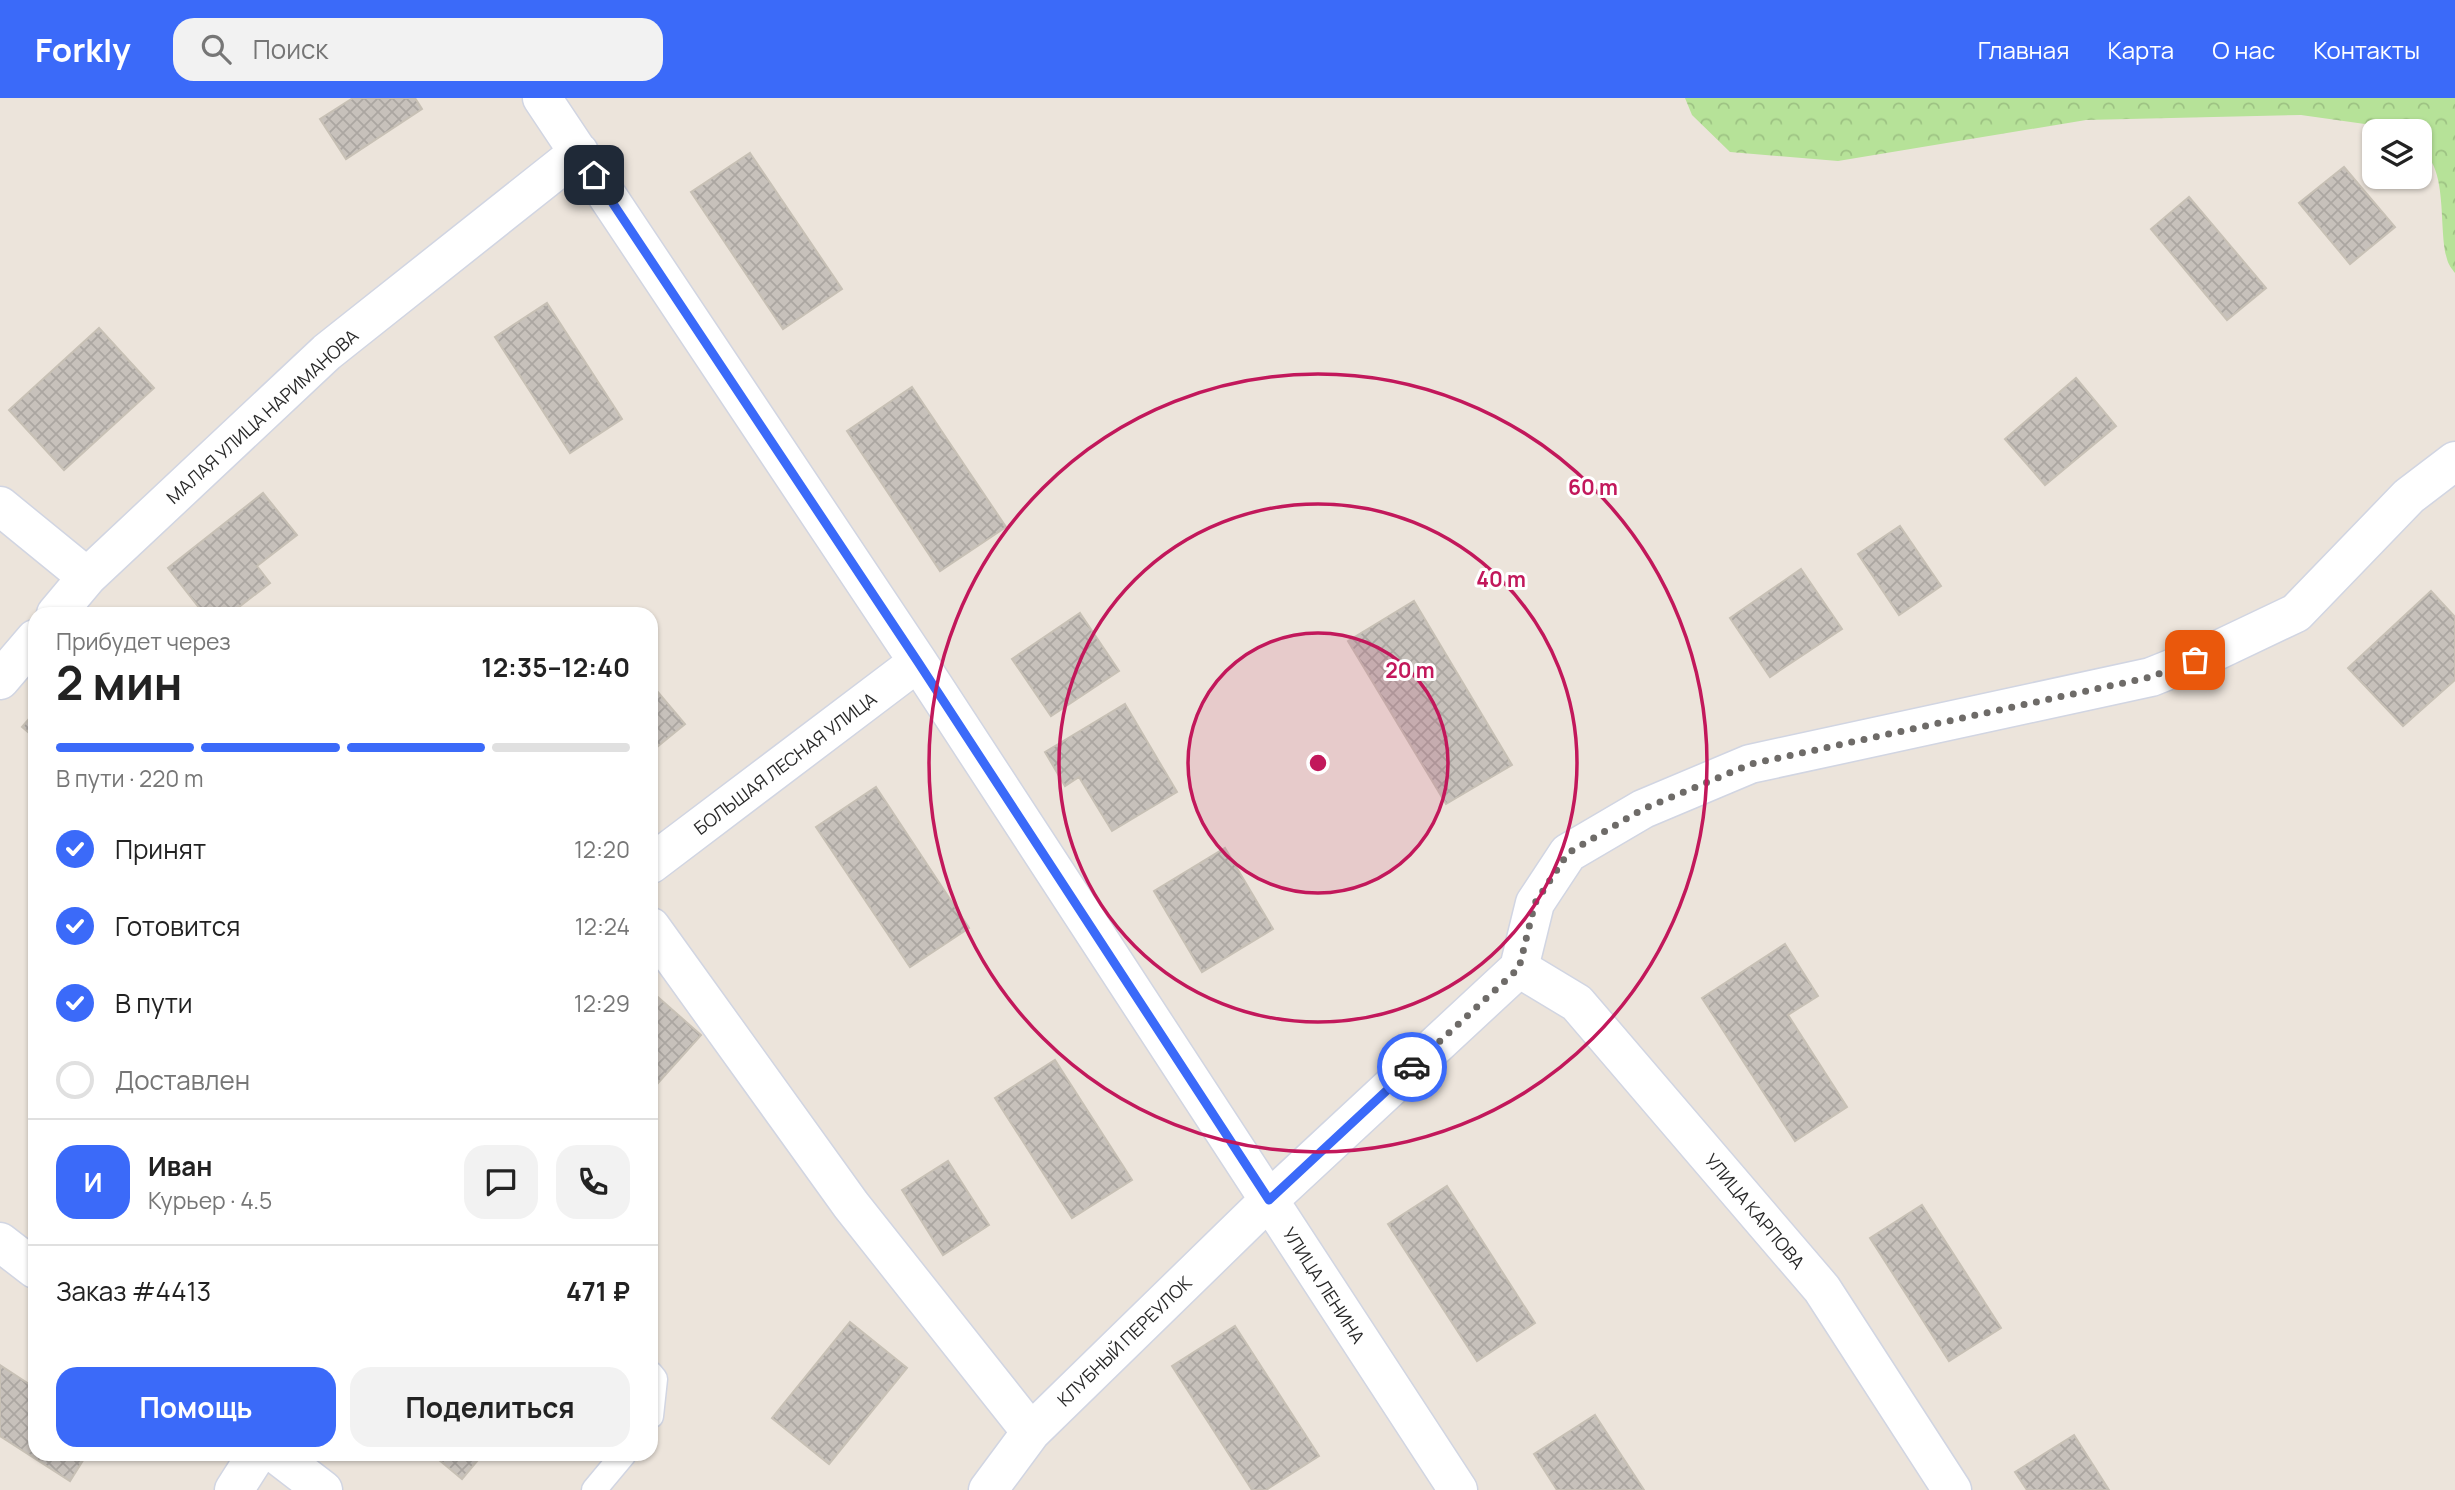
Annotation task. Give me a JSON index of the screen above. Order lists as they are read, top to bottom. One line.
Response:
{"streets":{"street":["МАЛАЯ УЛИЦА НАРИМАНОВА","БОЛЬШАЯ ЛЕСНАЯ УЛИЦА","УЛИЦА КАРПОВА","УЛИЦА ЛЕНИНА","КЛУБНЫЙ ПЕРЕУЛОК"]},"crossings":[["МАЛАЯ УЛИЦА НАРИМАНОВА","УЛИЦА ЛЕНИНА"],["БОЛЬШАЯ ЛЕСНАЯ УЛИЦА","УЛИЦА ЛЕНИНА"],["УЛИЦА КАРПОВА","КЛУБНЫЙ ПЕРЕУЛОК"],["УЛИЦА ЛЕНИНА","КЛУБНЫЙ ПЕРЕУЛОК"]],"page":{"header":"Forkly","search":"Поиск","nav":["Главная","Карта","О нас","Контакты"],"heading":["2 мин","Прибудет через","12:35–12:40"],"panel":["Иван","Курьер · 4.5","Заказ #4413","471 ₽"],"bar":"В пути · 220 m","list":[["Принят","12:20"],["Готовится","12:24"],["В пути","12:29"],"Доставлен"],"round":"И","buttons":["Помощь","Поделиться"]},"rings":["60 m","40 m","20 m"]}
